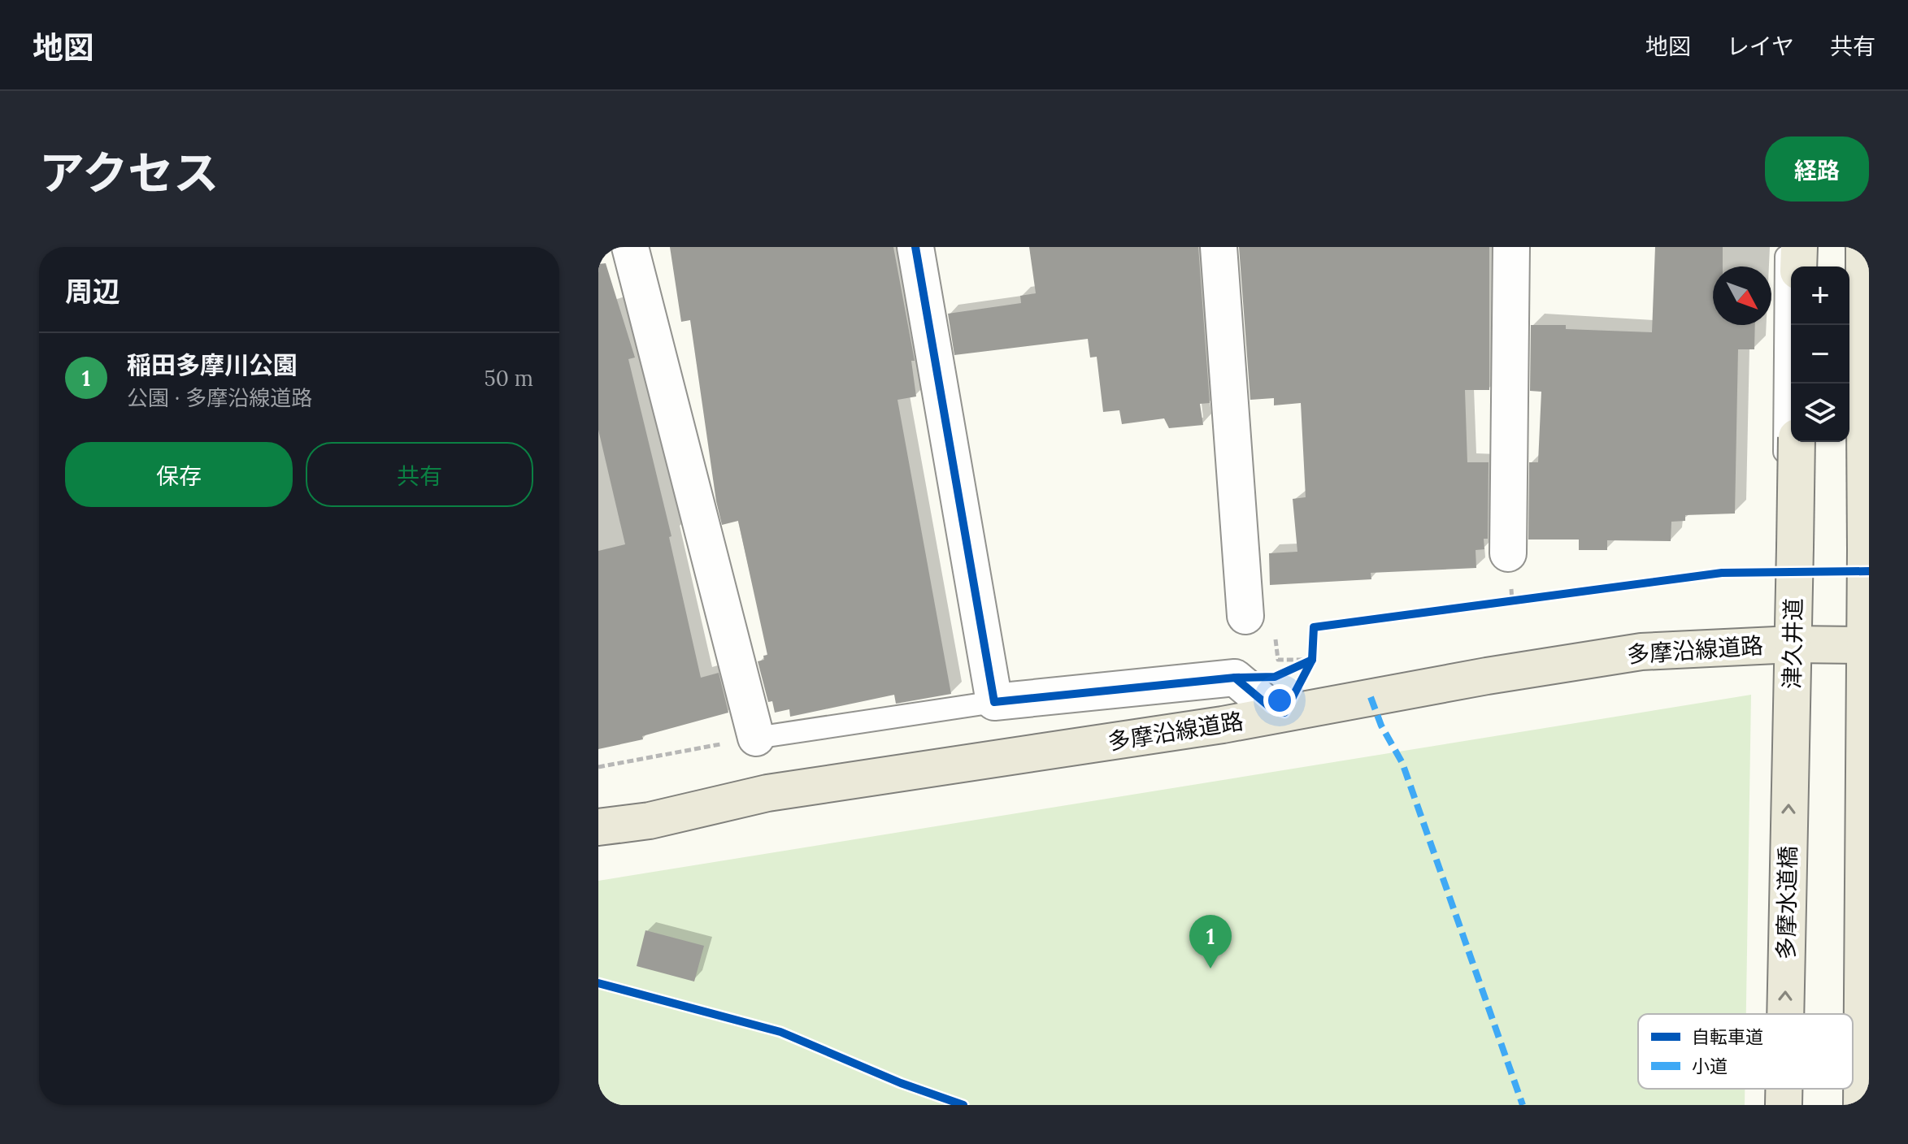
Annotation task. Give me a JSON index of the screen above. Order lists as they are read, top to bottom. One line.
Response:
{"streets":{"main road":["津久井道","多摩沿線道路","多摩水道橋"]},"crossings":[["津久井道","多摩沿線道路"],["津久井道","多摩水道橋"]],"legend":["自転車道","小道"],"north":"bottom right","page":{"header":"地図","nav":["地図","レイヤ","共有"],"title":"アクセス","buttons":["経路",["保存","共有"]],"heading":"周辺","map_buttons":["+","−"],"list":[{"mark":"1","name":"稲田多摩川公園","note":"公園 · 多摩沿線道路","value":"50 m"}],"pins":"1"}}
